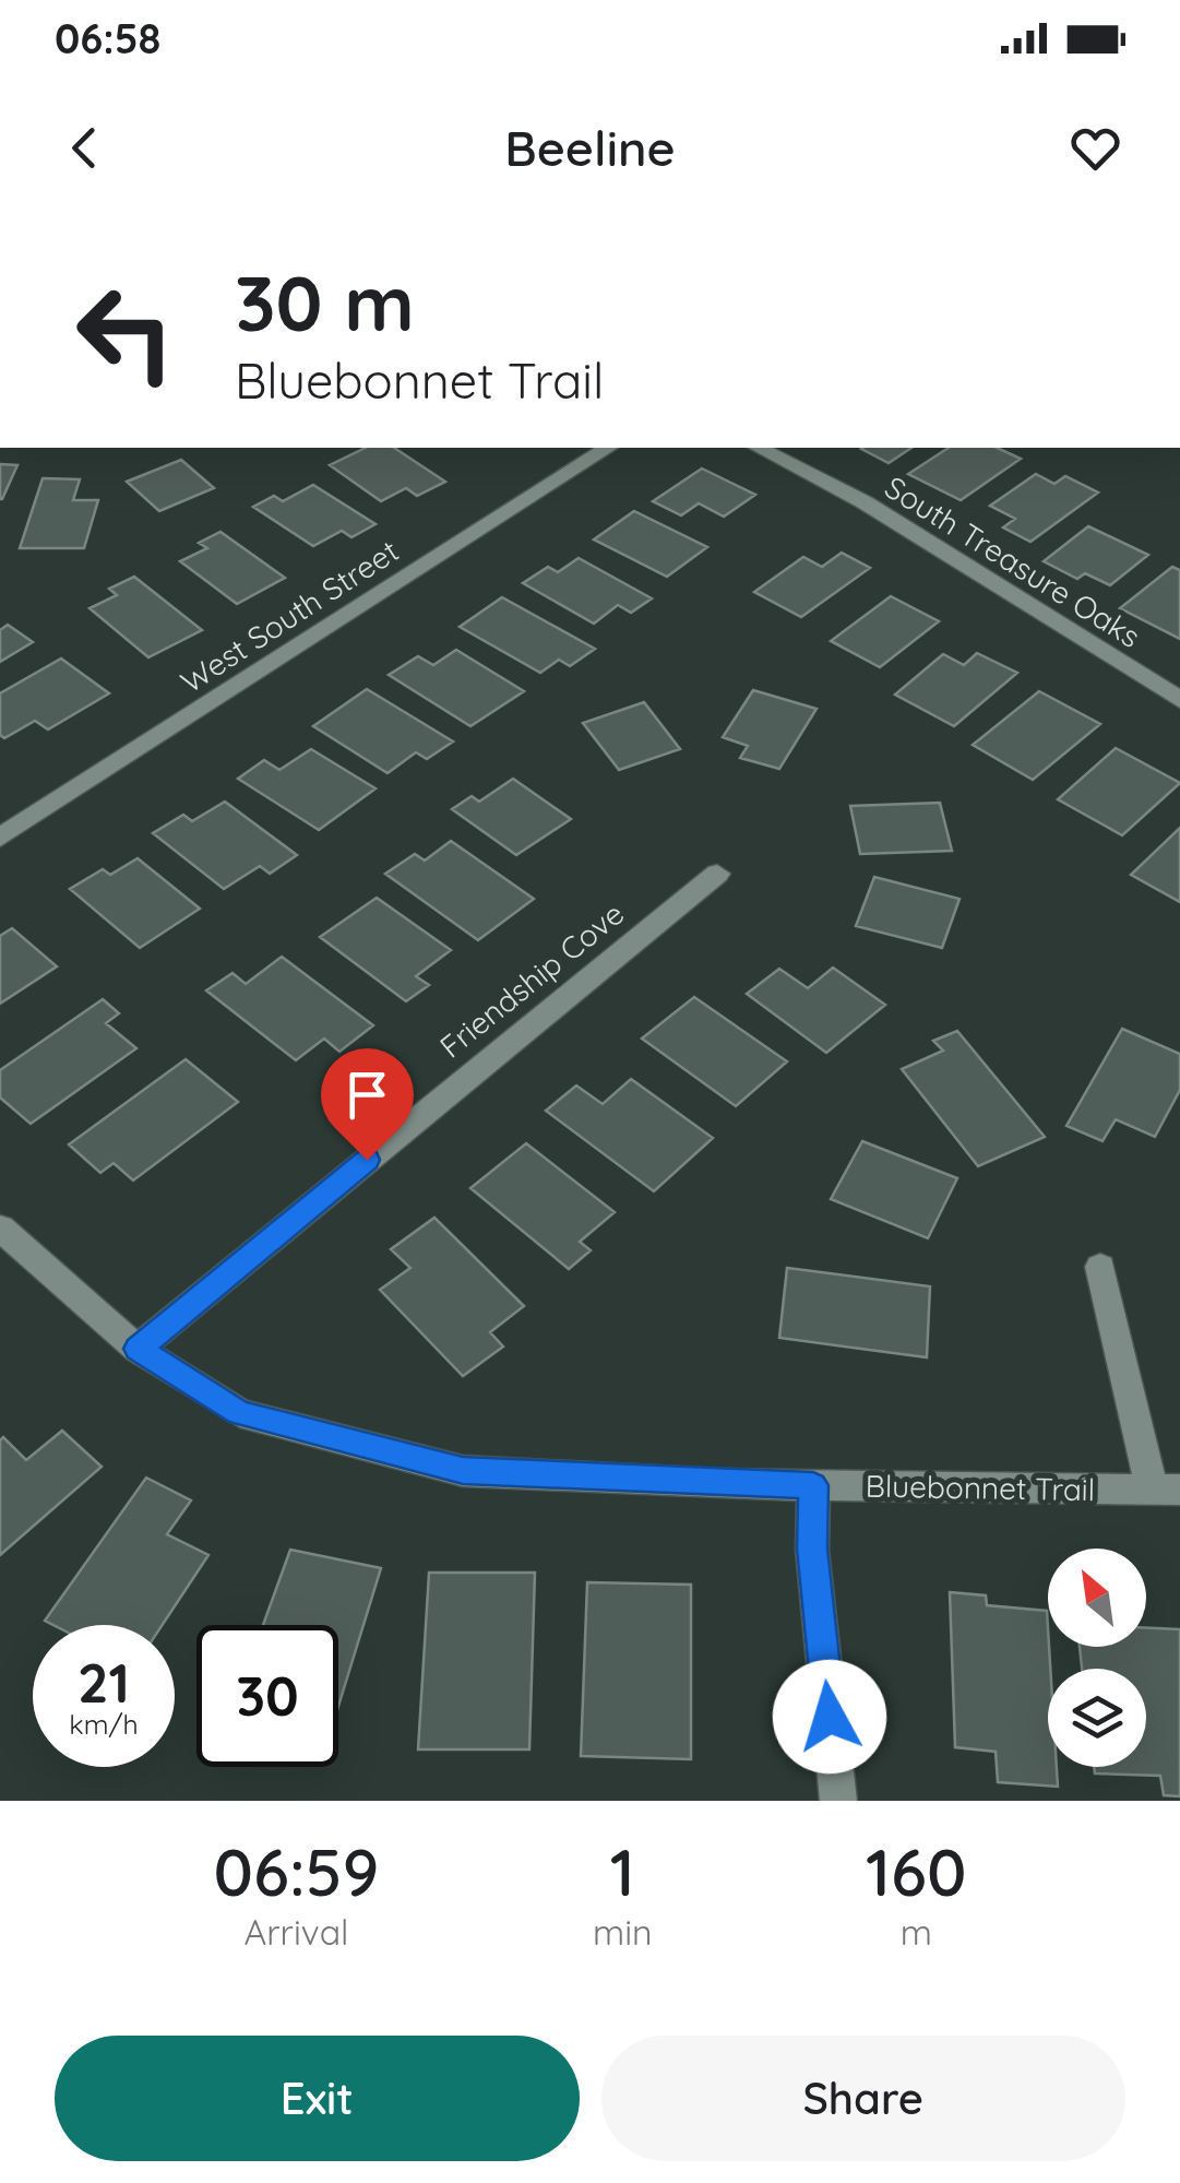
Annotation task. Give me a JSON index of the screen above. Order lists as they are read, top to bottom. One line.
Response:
{"streets":{"street":["South Treasure Oaks","West South Street","Friendship Cove","Bluebonnet Trail"]},"crossings":[["Friendship Cove","Bluebonnet Trail"]],"north":"top left","page":{"status":"06:58","header":"Beeline","turn":["30 m","Bluebonnet Trail"],"speed":"21 km/h","limit":"30","eta":["06:59","Arrival","1","min","160","m"],"buttons":["Exit","Share"]}}
